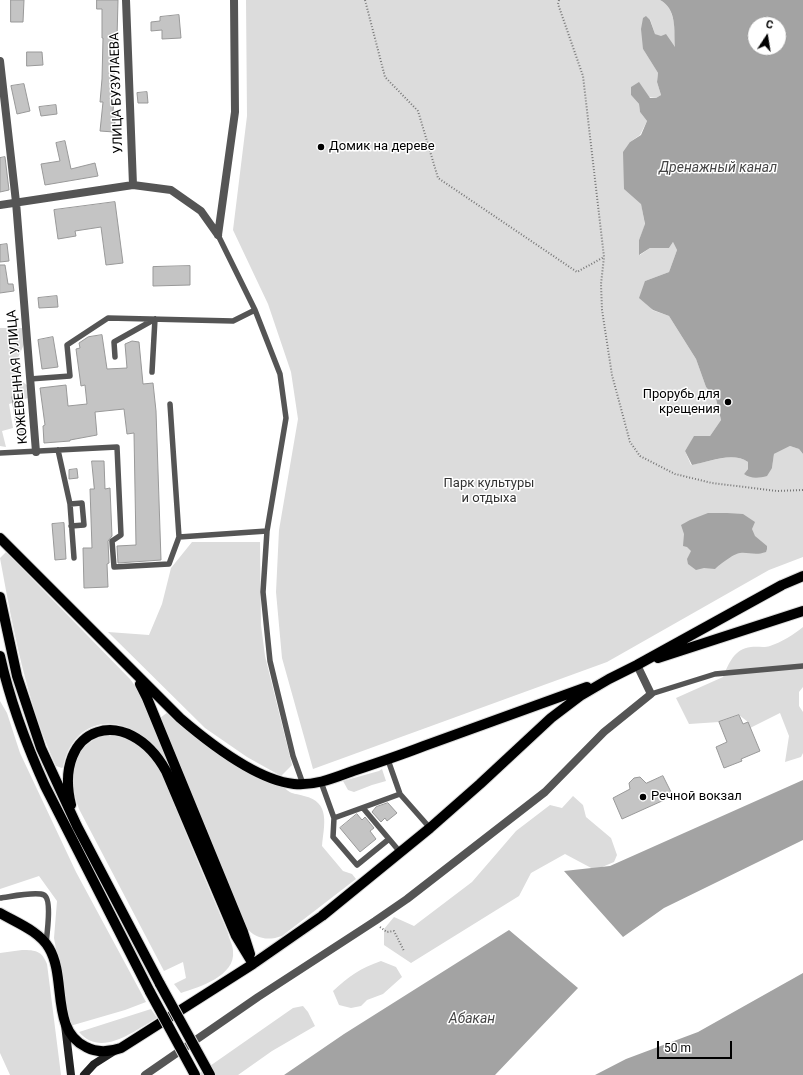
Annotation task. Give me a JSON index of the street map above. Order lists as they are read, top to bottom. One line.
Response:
{"streets":{"street":["УЛИЦА БУЗУЛАЕВА","КОЖЕВЕННАЯ УЛИЦА"]},"water":["Дренажный канал","Абакан"],"parks":["Парк культуры и отдыха"],"places":["Домик на дереве","Прорубь для крещения","Речной вокзал"],"scale_bar":"50 m","north":"top"}
